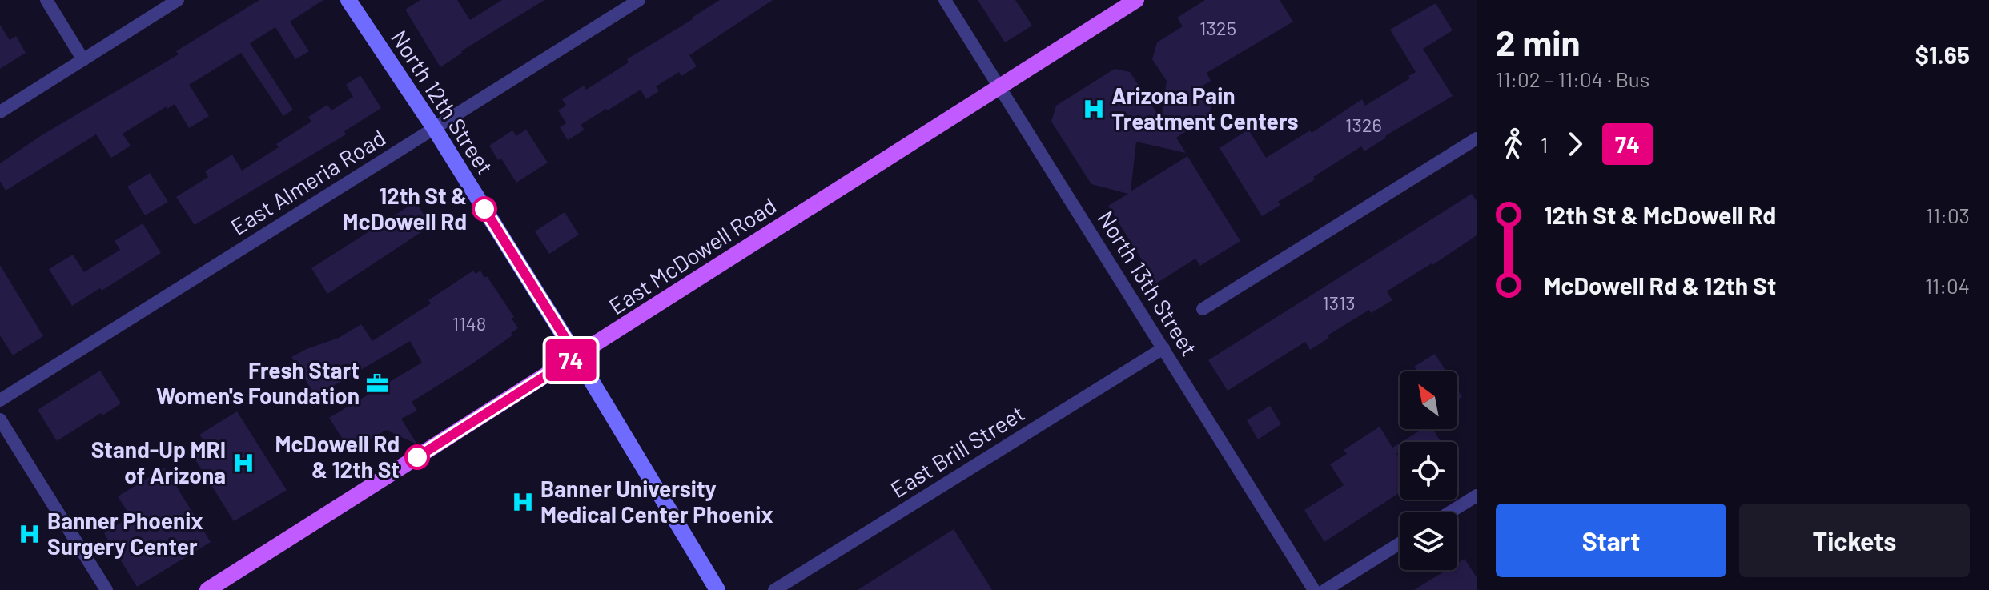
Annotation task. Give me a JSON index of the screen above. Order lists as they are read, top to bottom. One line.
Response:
{"streets":{"main road":["East McDowell Road"],"street":["North 12th Street","East Almeria Road","North 13th Street","East Brill Street"]},"crossings":[["North 12th Street","East Almeria Road"],["North 12th Street","East McDowell Road"],["East McDowell Road","North 13th Street"],["North 13th Street","East Brill Street"]],"places":{"hospital":["Arizona Pain Treatment Centers","Stand-Up MRI of Arizona","Banner University Medical Center Phoenix","Banner Phoenix Surgery Center"],"other":["12th St & McDowell Rd","McDowell Rd & 12th St"],"office":["Fresh Start Women's Foundation"]},"lines":["bus line 74"],"house_numbers":["1325","1326","1313","1148"],"north":"top left","page":{"on_map":"74","heading":["2 min","11:02 – 11:04 · Bus","$1.65"],"legs":["1","74"],"list":[{"name":"12th St & McDowell Rd","value":"11:03"},{"name":"McDowell Rd & 12th St","value":"11:04"}],"buttons":["Start","Tickets"]}}
